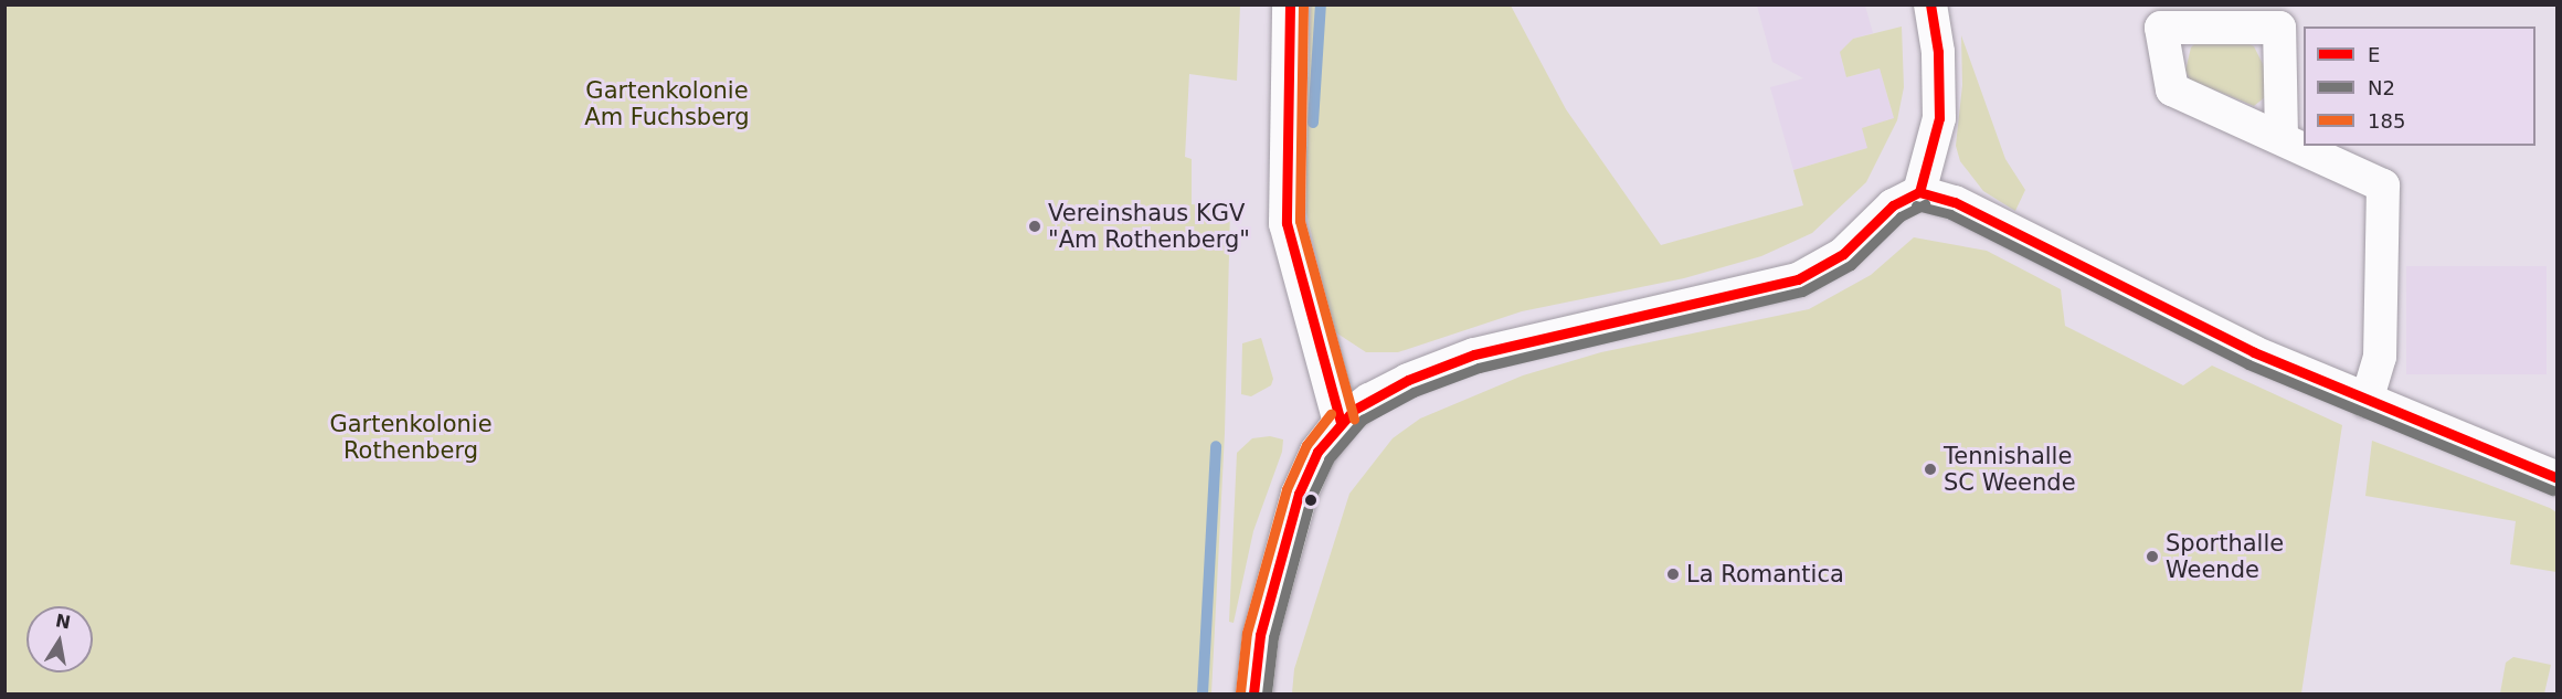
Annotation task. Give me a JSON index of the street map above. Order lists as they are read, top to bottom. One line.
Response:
{"parks":["Gartenkolonie Am Fuchsberg","Gartenkolonie Rothenberg"],"places":["Vereinshaus KGV \"Am Rothenberg\"","Tennishalle SC Weende","Sporthalle Weende","La Romantica"],"lines":["transit line E","transit line 185","transit line N2"],"legend":["E","N2","185"],"north":"top"}
